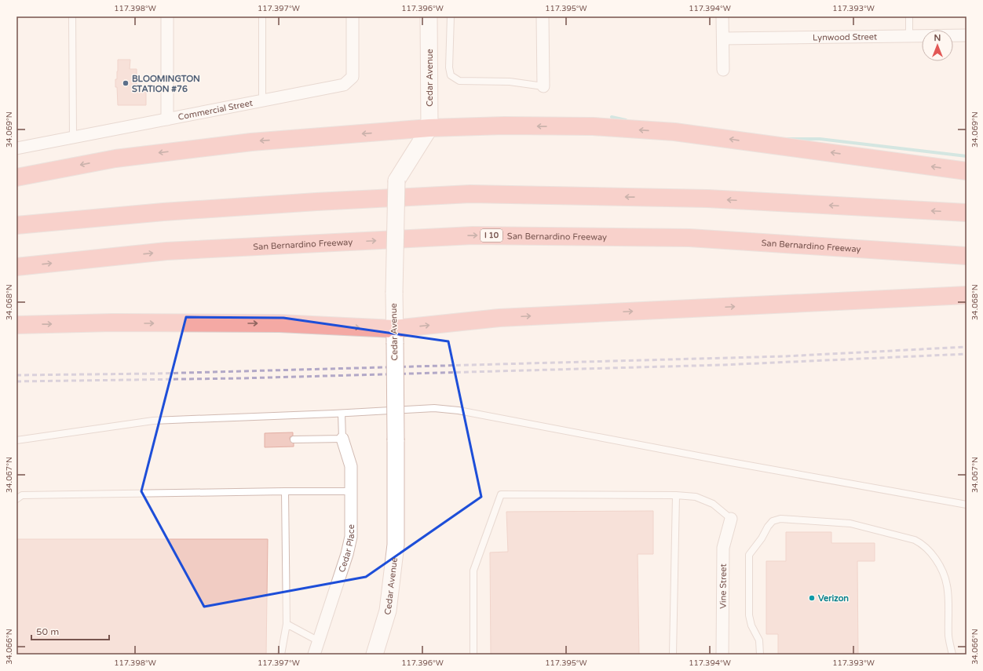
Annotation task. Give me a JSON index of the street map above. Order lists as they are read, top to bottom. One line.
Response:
{"streets":{"highway":["I 10","San Bernardino Freeway"],"main road":["Cedar Avenue"],"street":["Lynwood Street","Commercial Street","Cedar Place","Vine Street"]},"places":["BLOOMINGTON STATION #76","Verizon"],"scale_bar":"50 m","north":"top","coordinates":["117.398°W","117.397°W","117.396°W","117.395°W","117.394°W","117.393°W","34.069°N","34.068°N","34.067°N","34.066°N"]}
